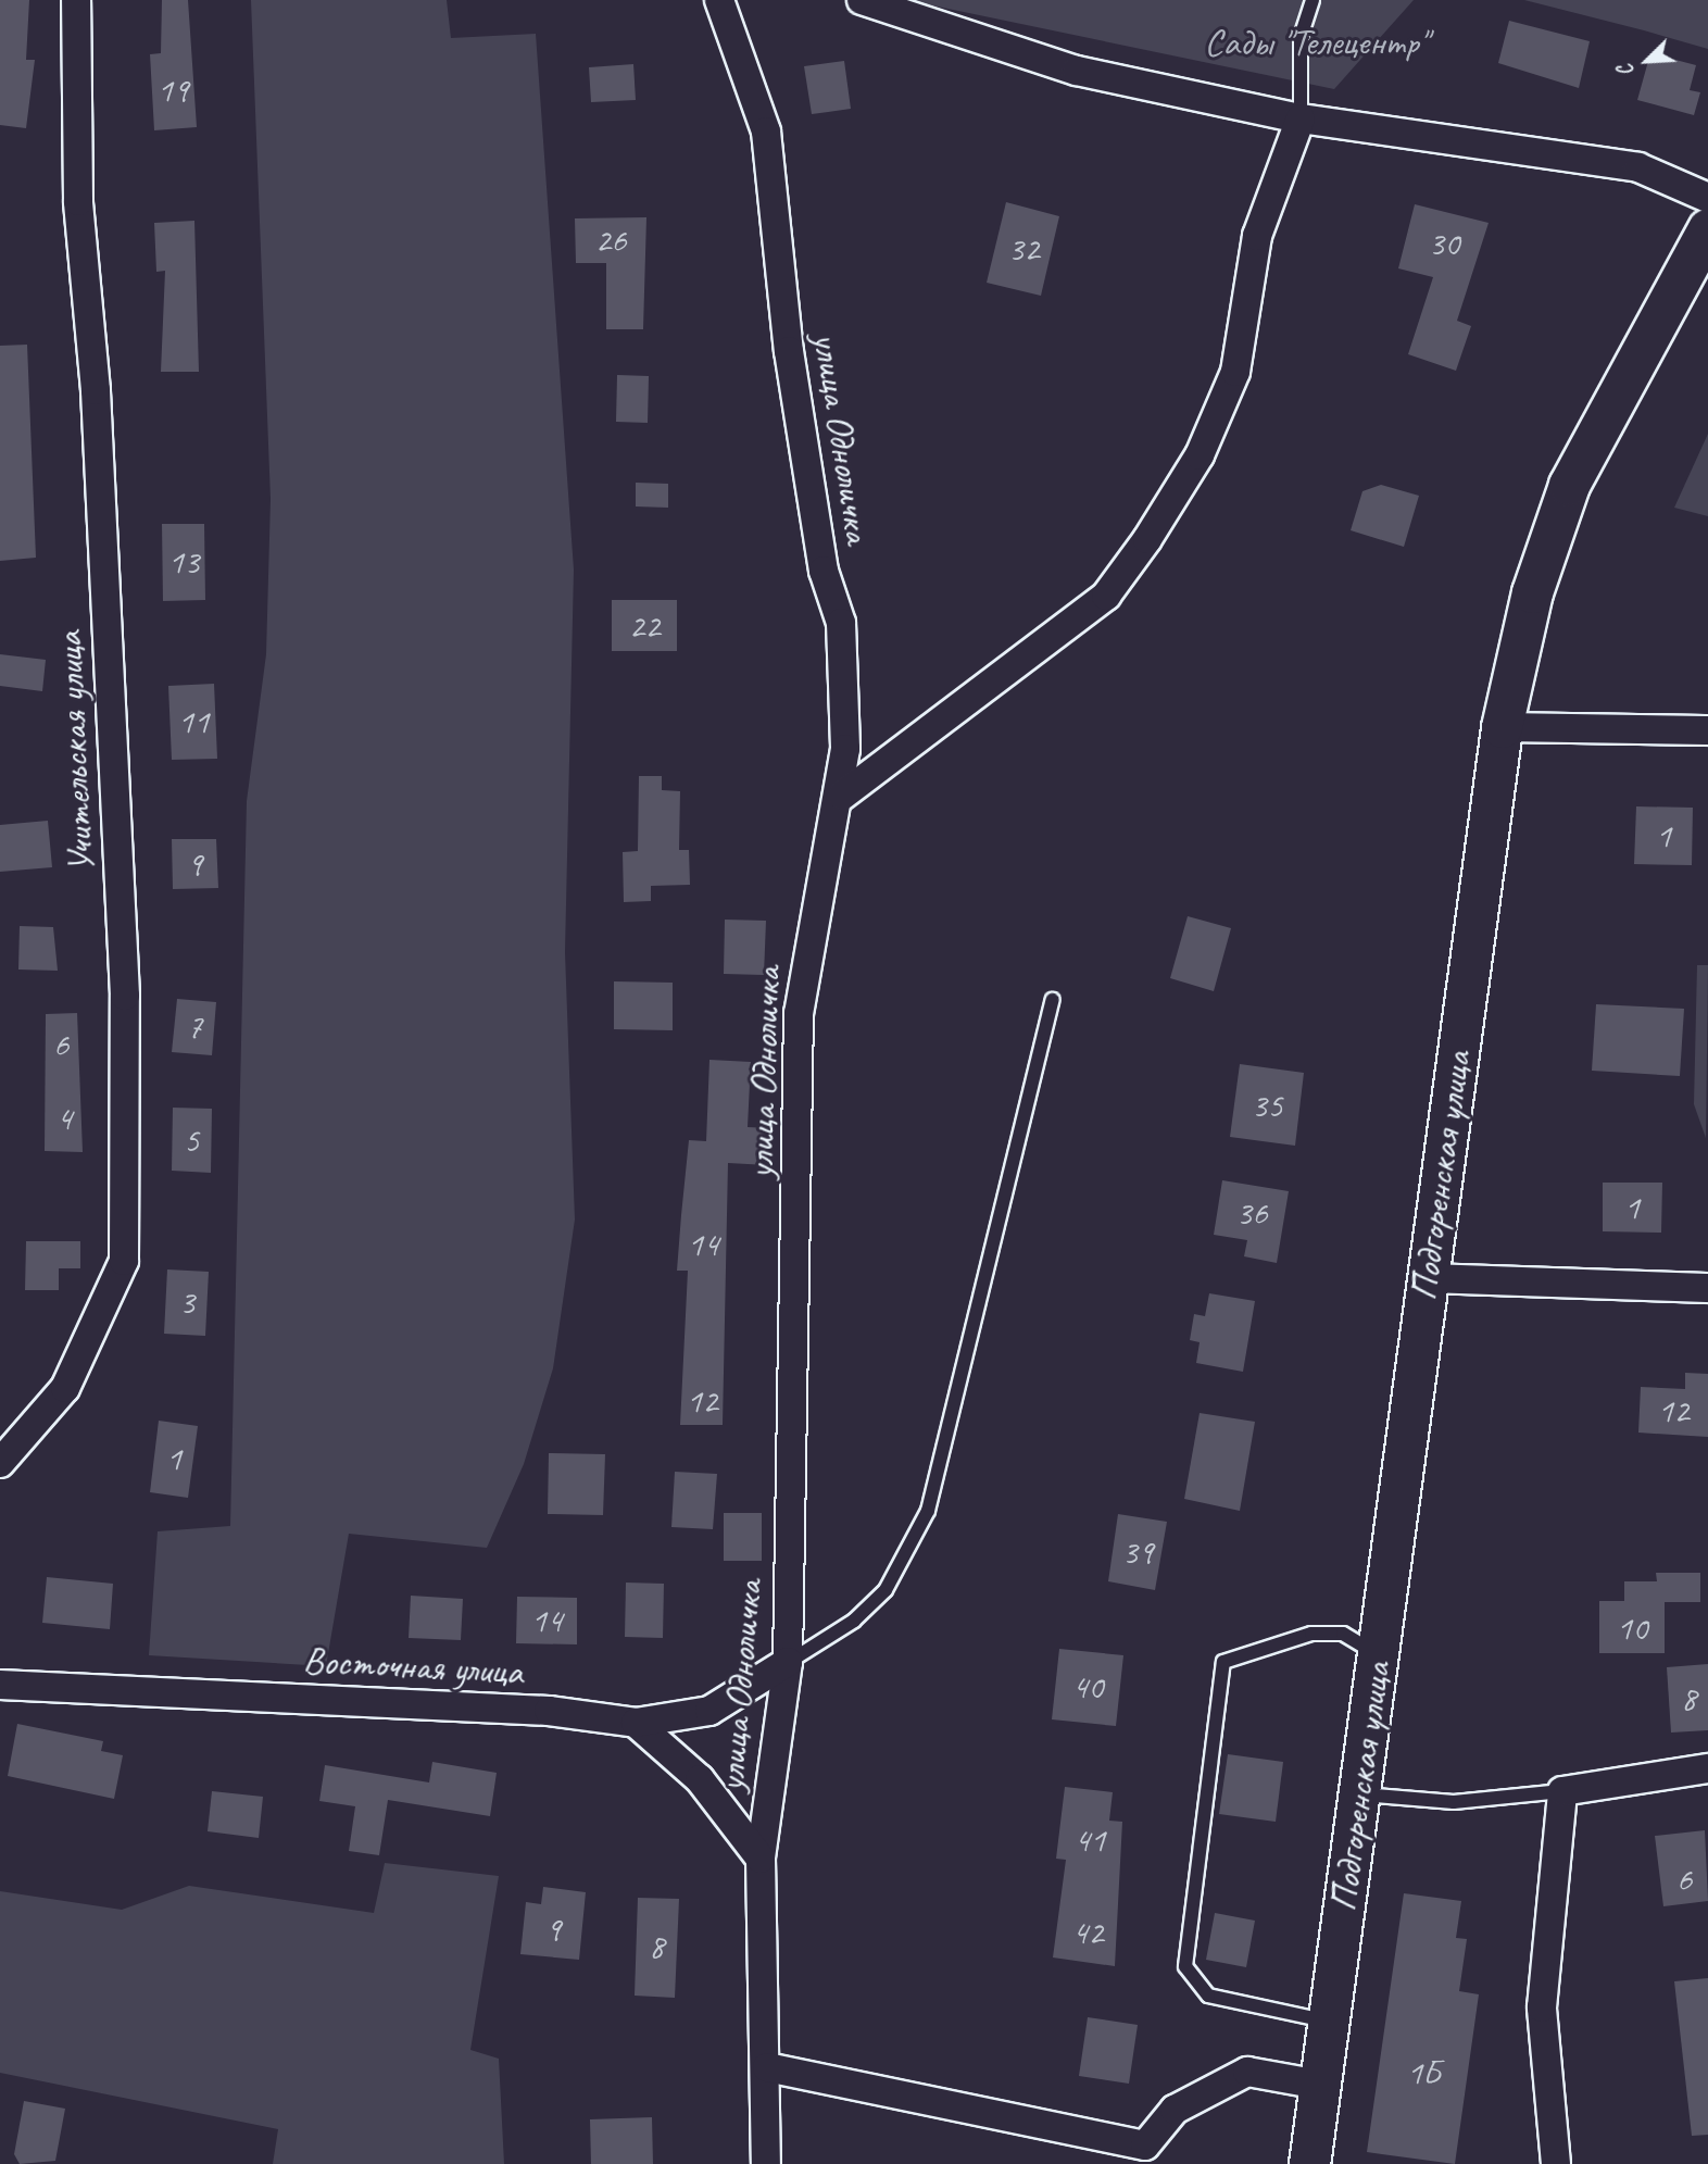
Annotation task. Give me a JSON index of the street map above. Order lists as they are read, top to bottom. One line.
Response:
{"streets":{"street":["улица Одноличка","Учительская улица","Подгоренская улица","Восточная улица"]},"crossings":[["улица Одноличка","Восточная улица"]],"parks":["Сады \"Телецентр\""],"house_numbers":["19","26","30","32","13","22","11","1","9","7","6","35","4","5","1","36","14","3","12","12","1","39","14","10","40","8","41","6","9","42","8","1Б"],"north":"bottom left"}
